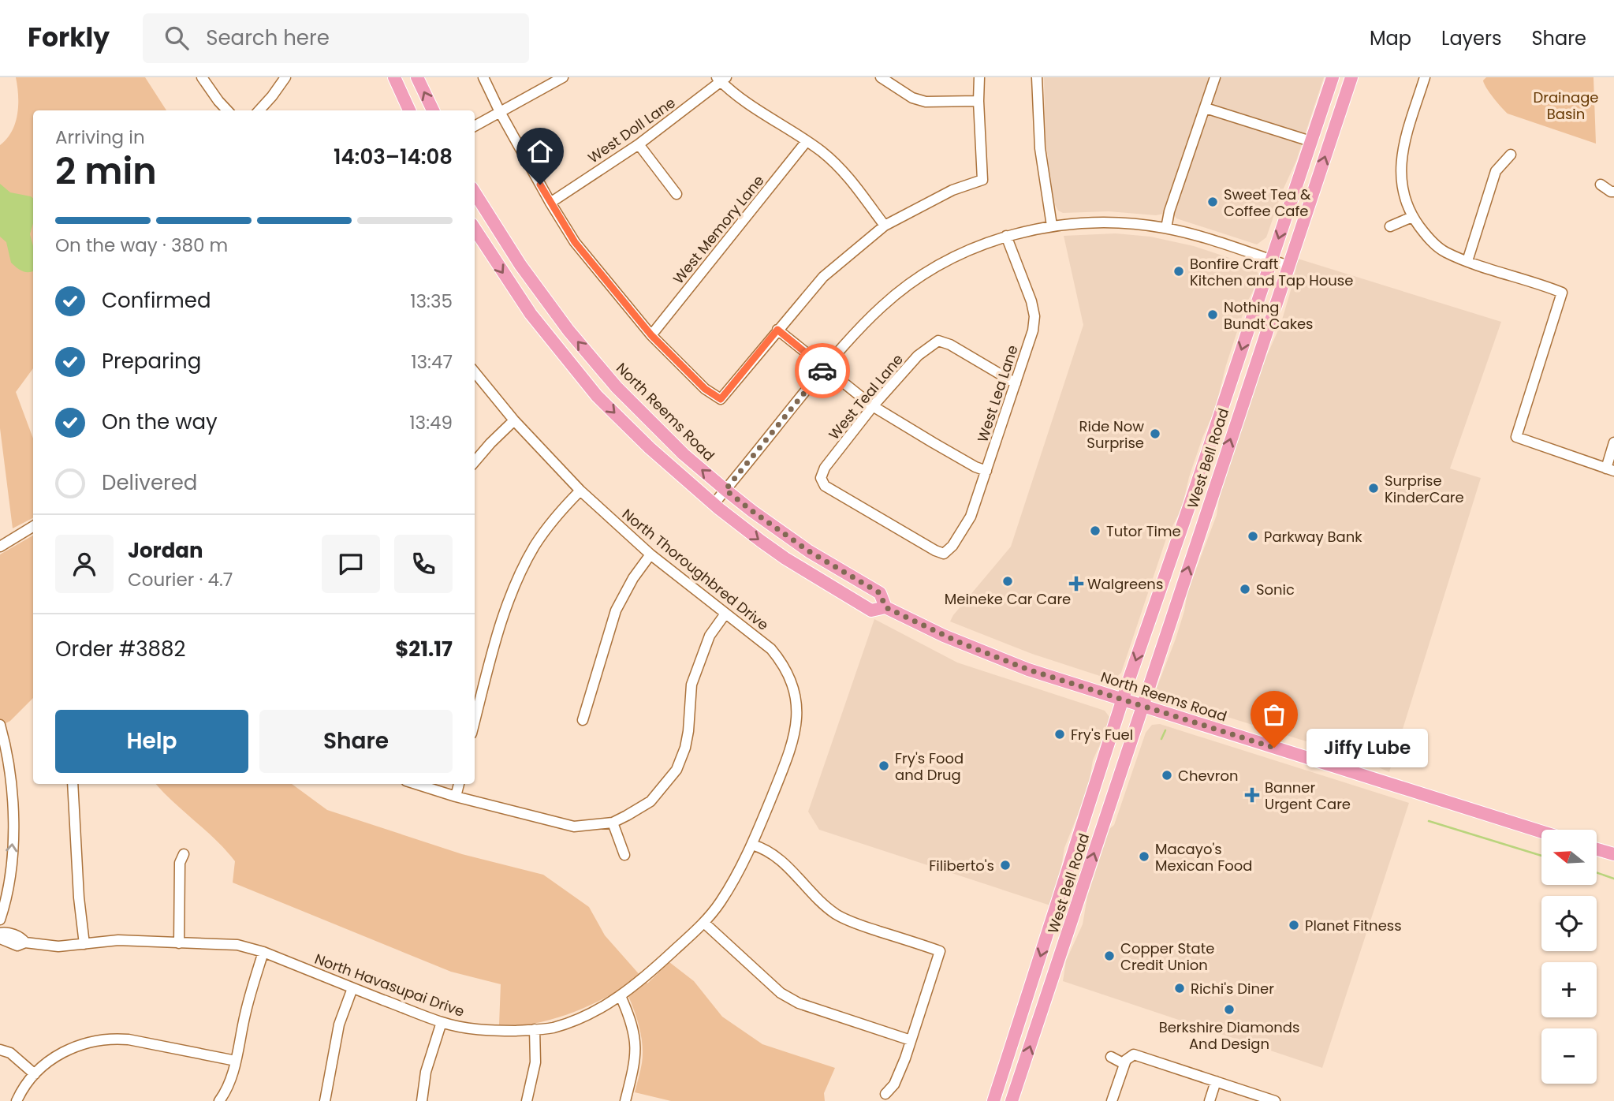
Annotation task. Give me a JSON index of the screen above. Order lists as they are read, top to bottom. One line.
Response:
{"streets":{"main road":["North Reems Road","West Bell Road"],"street":["West Doll Lane","West Memory Lane","West Lea Lane","West Teal Lane","North Thoroughbred Drive","North Havasupai Drive"]},"crossings":[["West Lea Lane","West Teal Lane"],["North Reems Road","West Bell Road"],["North Thoroughbred Drive","North Havasupai Drive"]],"parks":["Drainage Basin"],"places":{"other":["Sweet Tea & Coffee Cafe","Bonfire Craft Kitchen and Tap House","Nothing Bundt Cakes","Ride Now Surprise","Surprise KinderCare","Tutor Time","Parkway Bank","Meineke Car Care","Sonic","Fry's Fuel","Jiffy Lube","Fry's Food and Drug","Chevron","Macayo's Mexican Food","Filiberto's","Planet Fitness","Copper State Credit Union","Richi's Diner","Berkshire Diamonds And Design"],"health":["Walgreens","Banner Urgent Care"]},"north":"left","page":{"header":"Forkly","search":"Search here","nav":["Map","Layers","Share"],"heading":["2 min","Arriving in","14:03–14:08"],"panel":["Jordan","Courier · 4.7","Order #3882","$21.17"],"bar":"On the way · 380 m","list":[["Confirmed","13:35"],["Preparing","13:47"],["On the way","13:49"],"Delivered"],"buttons":["Help","Share"],"bubble":"Jiffy Lube","map_buttons":["+","−"]}}
